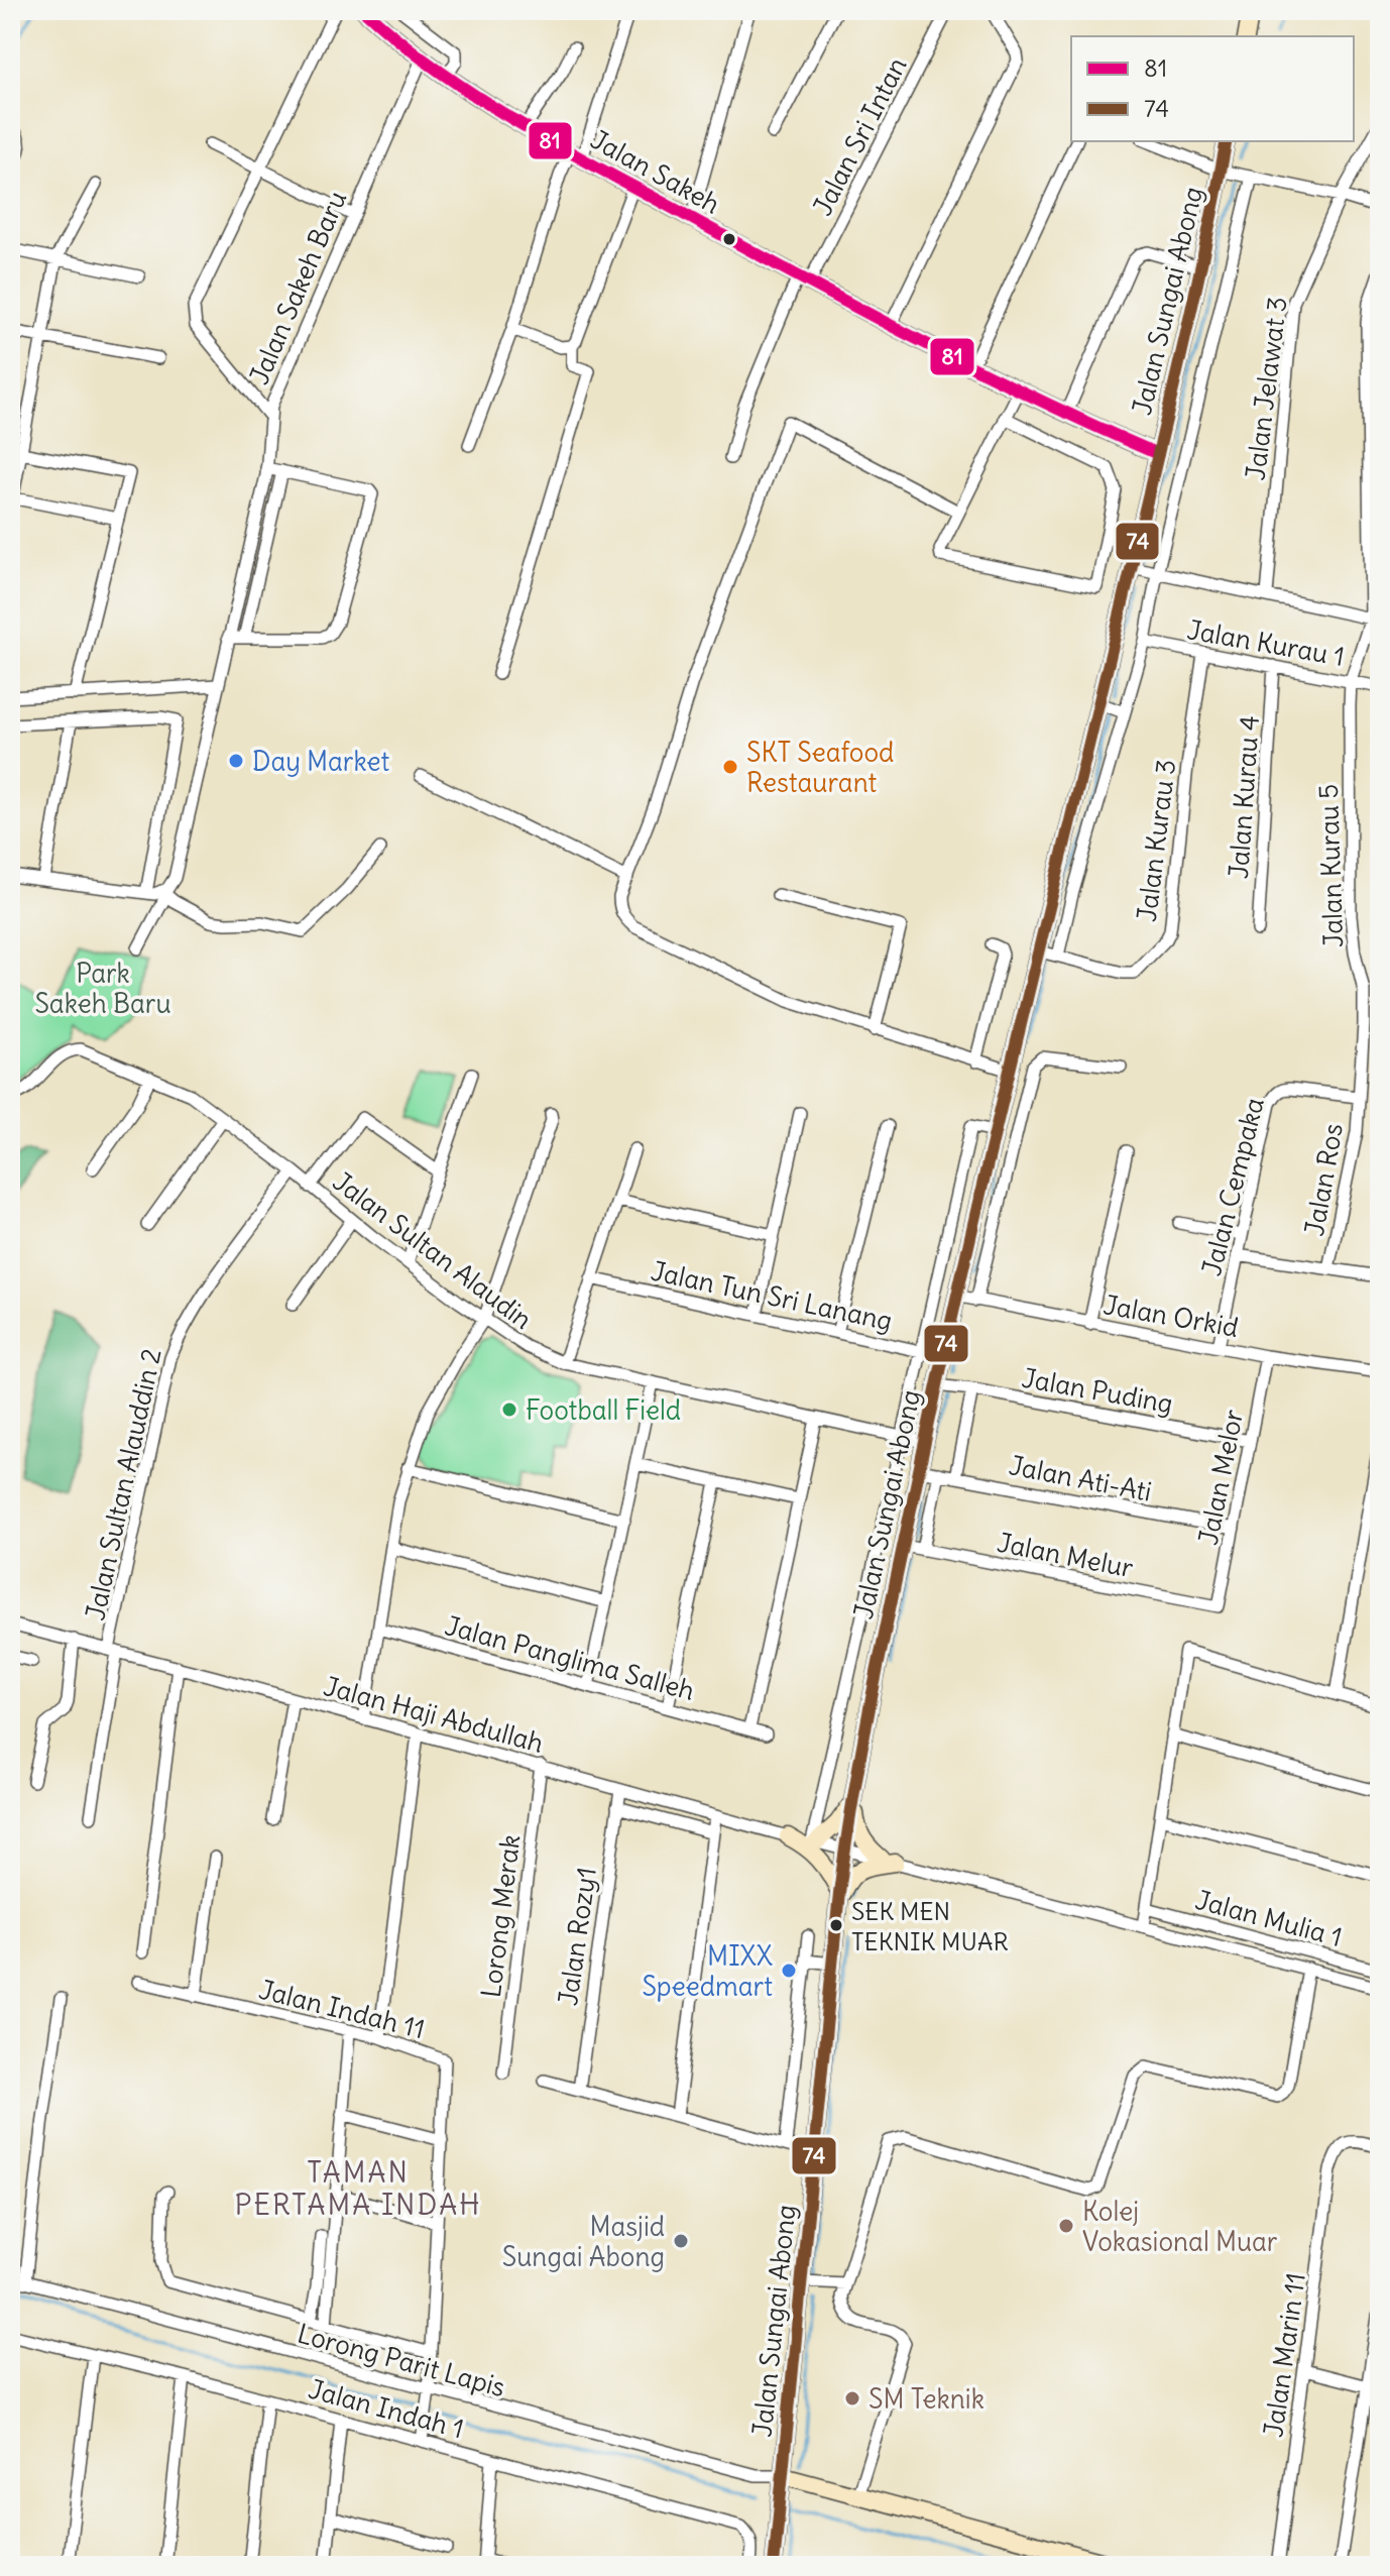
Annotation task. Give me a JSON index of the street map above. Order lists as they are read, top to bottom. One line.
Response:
{"streets":{"street":["Jalan Sri Intan","Jalan Sakeh","Jalan Sakeh Baru","Jalan Sungai Abong","Jalan Jelawat 3","Jalan Kurau 1","Jalan Kurau 4","Jalan Kurau 3","Jalan Kurau 5","Jalan Ros","Jalan Cempaka","Jalan Sultan Alaudin","Jalan Tun Sri Lanang","Jalan Orkid","Jalan Puding","Jalan Melor","Jalan Ati-Ati","Jalan Sultan Alauddin 2","Jalan Melur","Jalan Panglima Salleh","Jalan Haji Abdullah","Lorong Merak","Jalan Mulia 1","Jalan Rozy1","Jalan Indah 11","Jalan Marin 11","Lorong Parit Lapis","Jalan Indah 1"]},"crossings":[["Jalan Sri Intan","Jalan Sakeh"],["Jalan Sakeh","Jalan Sakeh Baru"],["Jalan Sakeh","Jalan Sungai Abong"],["Jalan Sungai Abong","Jalan Kurau 3"],["Jalan Sungai Abong","Jalan Sultan Alaudin"],["Jalan Sungai Abong","Jalan Tun Sri Lanang"],["Jalan Sungai Abong","Jalan Orkid"],["Jalan Sungai Abong","Jalan Puding"],["Jalan Sungai Abong","Jalan Ati-Ati"],["Jalan Sungai Abong","Jalan Melur"],["Jalan Sungai Abong","Jalan Haji Abdullah"],["Jalan Sungai Abong","Lorong Parit Lapis"],["Jalan Kurau 1","Jalan Kurau 4"],["Jalan Kurau 1","Jalan Kurau 3"],["Jalan Kurau 1","Jalan Kurau 5"],["Jalan Kurau 5","Jalan Ros"],["Jalan Kurau 5","Jalan Cempaka"],["Jalan Ros","Jalan Cempaka"],["Jalan Cempaka","Jalan Orkid"],["Jalan Sultan Alaudin","Jalan Sultan Alauddin 2"],["Jalan Orkid","Jalan Melor"],["Jalan Puding","Jalan Melor"],["Jalan Melor","Jalan Ati-Ati"],["Jalan Melor","Jalan Melur"],["Jalan Sultan Alauddin 2","Jalan Haji Abdullah"],["Jalan Haji Abdullah","Lorong Merak"],["Jalan Haji Abdullah","Jalan Rozy1"],["Jalan Indah 11","Lorong Parit Lapis"],["Jalan Indah 11","Jalan Indah 1"]],"districts":["TAMAN PERTAMA INDAH"],"parks":["Park Sakeh Baru"],"places":["Day Market","SKT Seafood Restaurant","Football Field","SEK MEN TEKNIK MUAR","MIXX Speedmart","Kolej Vokasional Muar","Masjid Sungai Abong","SM Teknik"],"lines":["transit line 81","transit line 74"],"legend":["81","74"]}
